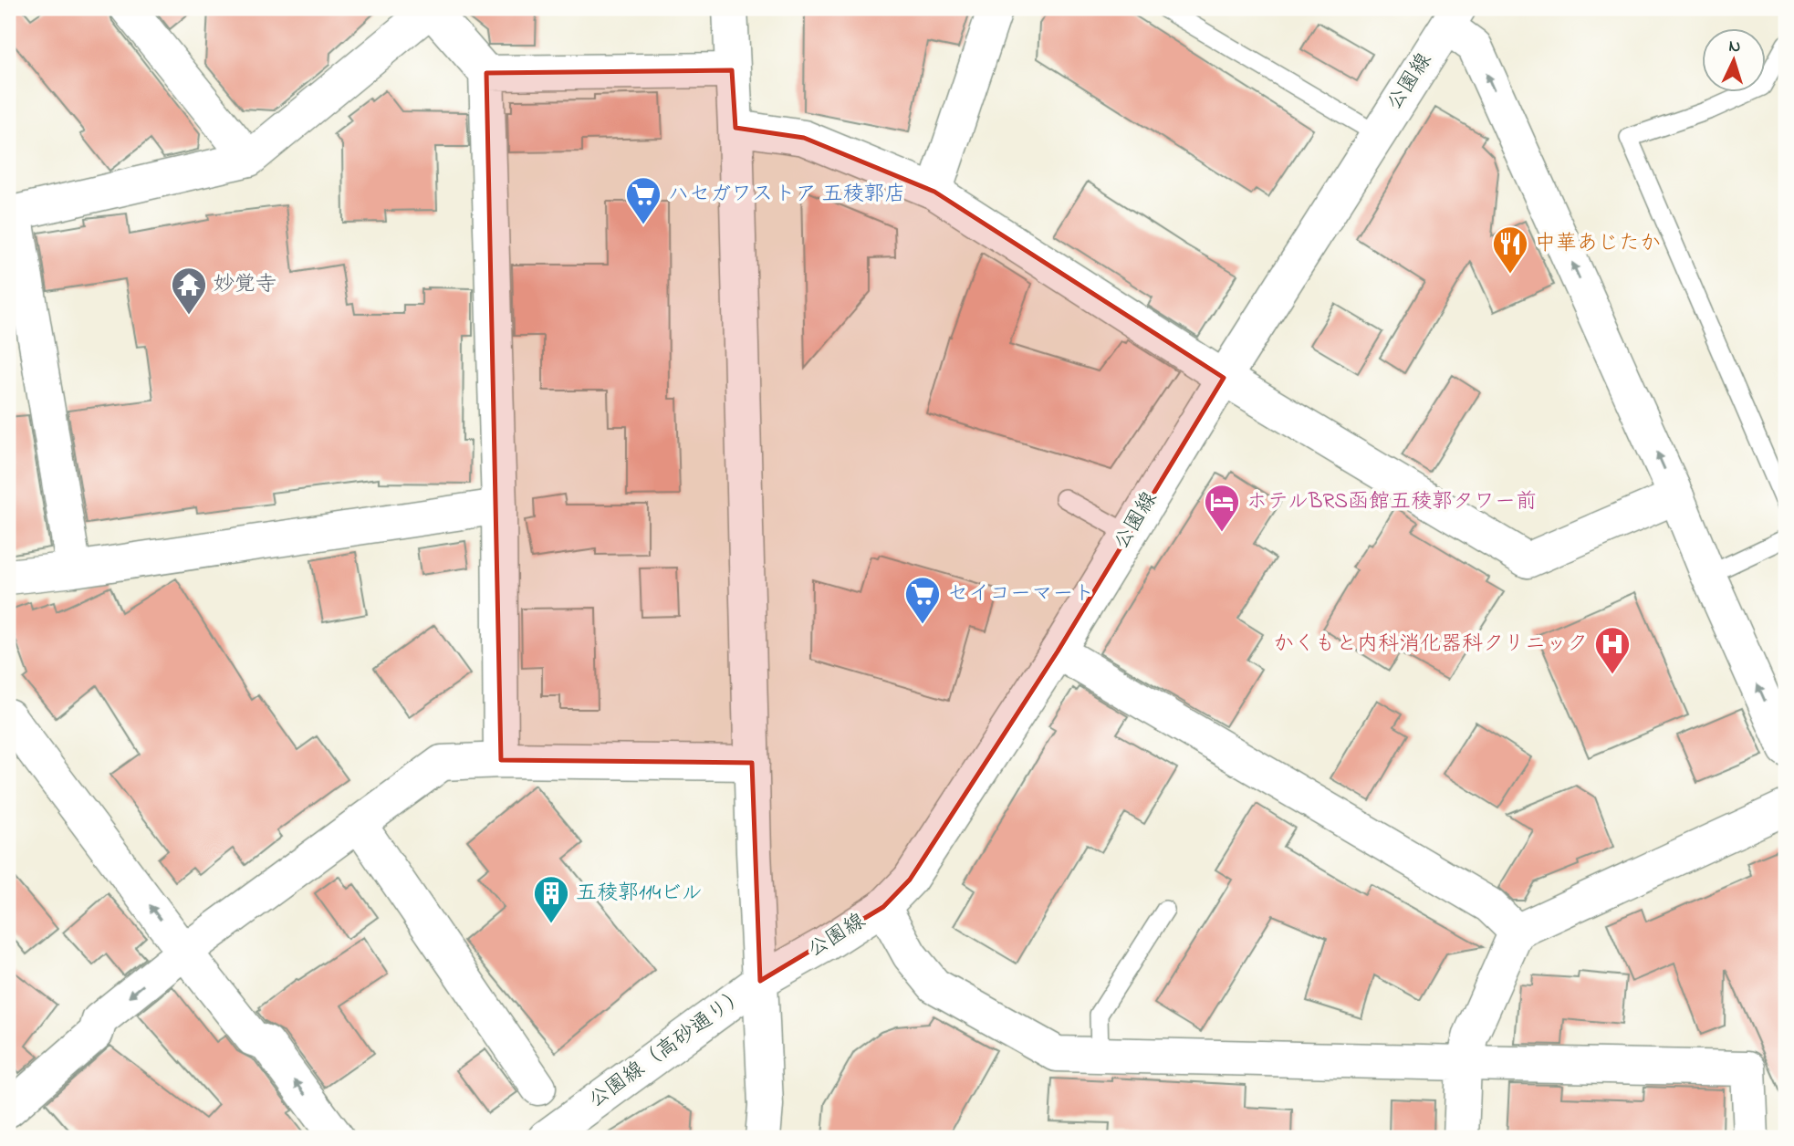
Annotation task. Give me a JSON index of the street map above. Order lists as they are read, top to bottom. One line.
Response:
{"streets":{"street":["公園線","公園線（高砂通り）"]},"crossings":[["公園線","公園線（高砂通り）"]],"places":{"supermarket":["ハセガワストア 五稜郭店","セイコーマート"],"restaurant":["中華あじたか"],"temple":["妙覚寺"],"hotel":["ホテルBRS函館五稜郭タワー前"],"hospital":["かくもと内科消化器科クリニック"],"building":["五稜郭114ビル"]},"north":"top"}
